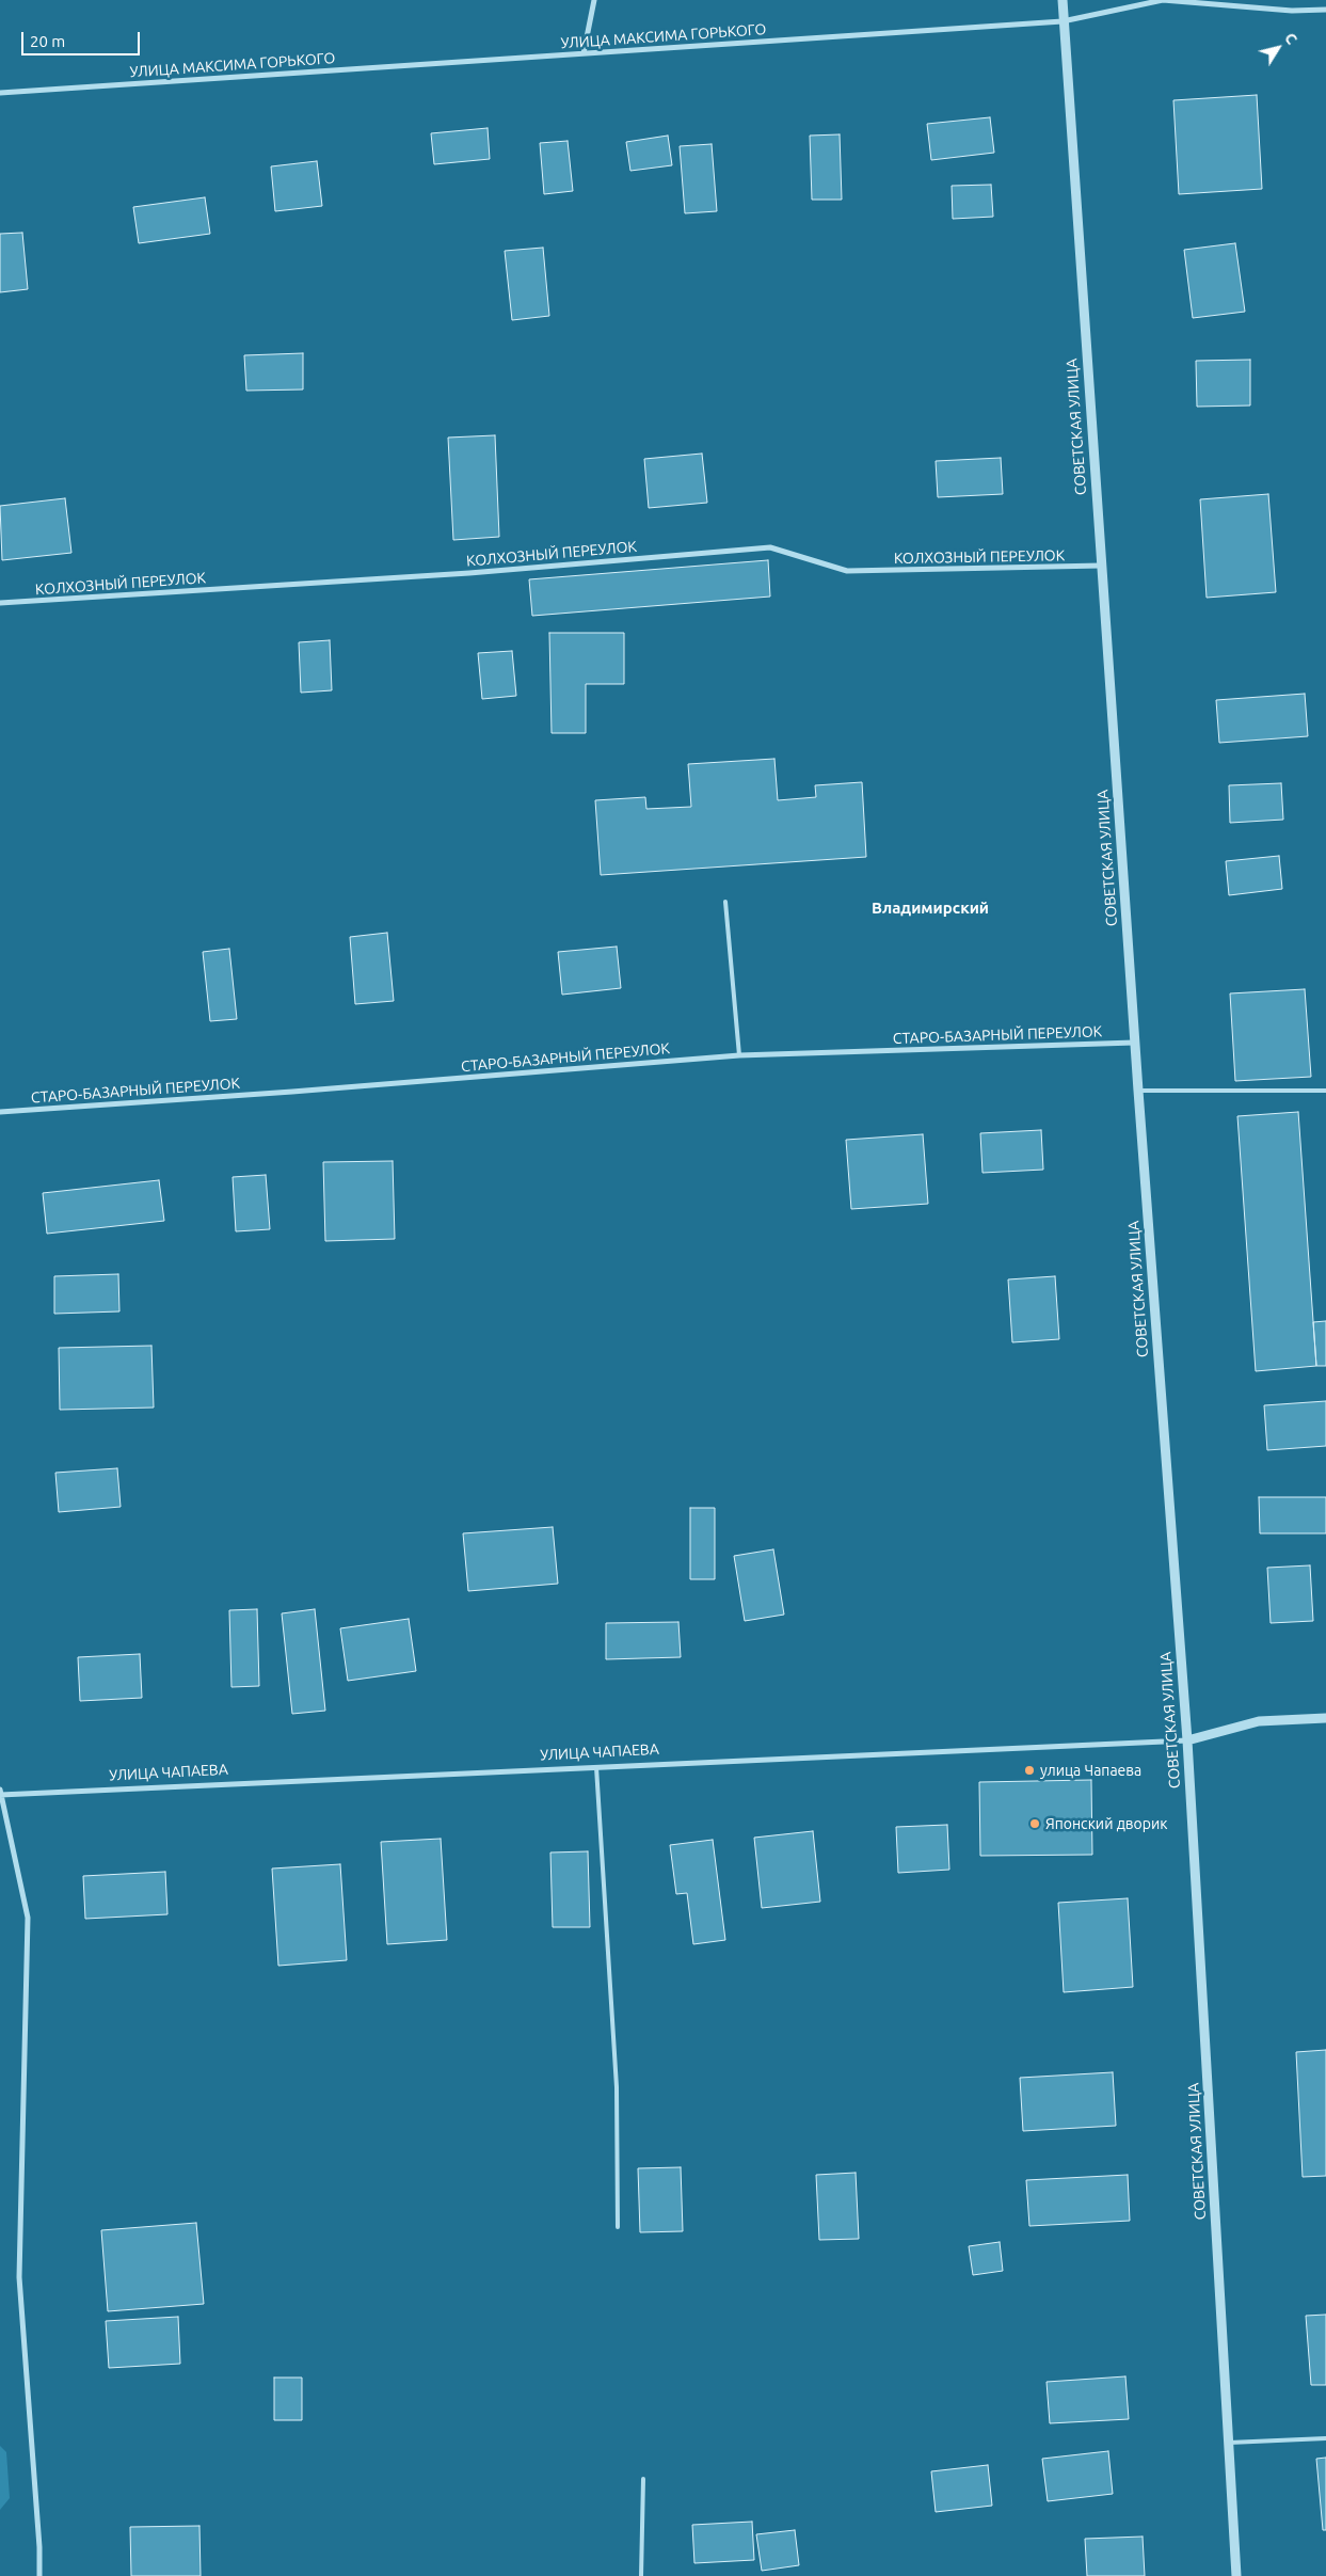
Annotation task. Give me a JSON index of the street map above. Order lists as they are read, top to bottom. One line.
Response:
{"streets":{"street":["УЛИЦА МАКСИМА ГОРЬКОГО","СОВЕТСКАЯ УЛИЦА","КОЛХОЗНЫЙ ПЕРЕУЛОК","СТАРО-БАЗАРНЫЙ ПЕРЕУЛОК","УЛИЦА ЧАПАЕВА"]},"crossings":[["УЛИЦА МАКСИМА ГОРЬКОГО","СОВЕТСКАЯ УЛИЦА"],["СОВЕТСКАЯ УЛИЦА","КОЛХОЗНЫЙ ПЕРЕУЛОК"],["СОВЕТСКАЯ УЛИЦА","СТАРО-БАЗАРНЫЙ ПЕРЕУЛОК"],["СОВЕТСКАЯ УЛИЦА","УЛИЦА ЧАПАЕВА"]],"districts":["Владимирский"],"places":["улица Чапаева","Японский дворик"],"scale_bar":"20 m","north":"top right"}
